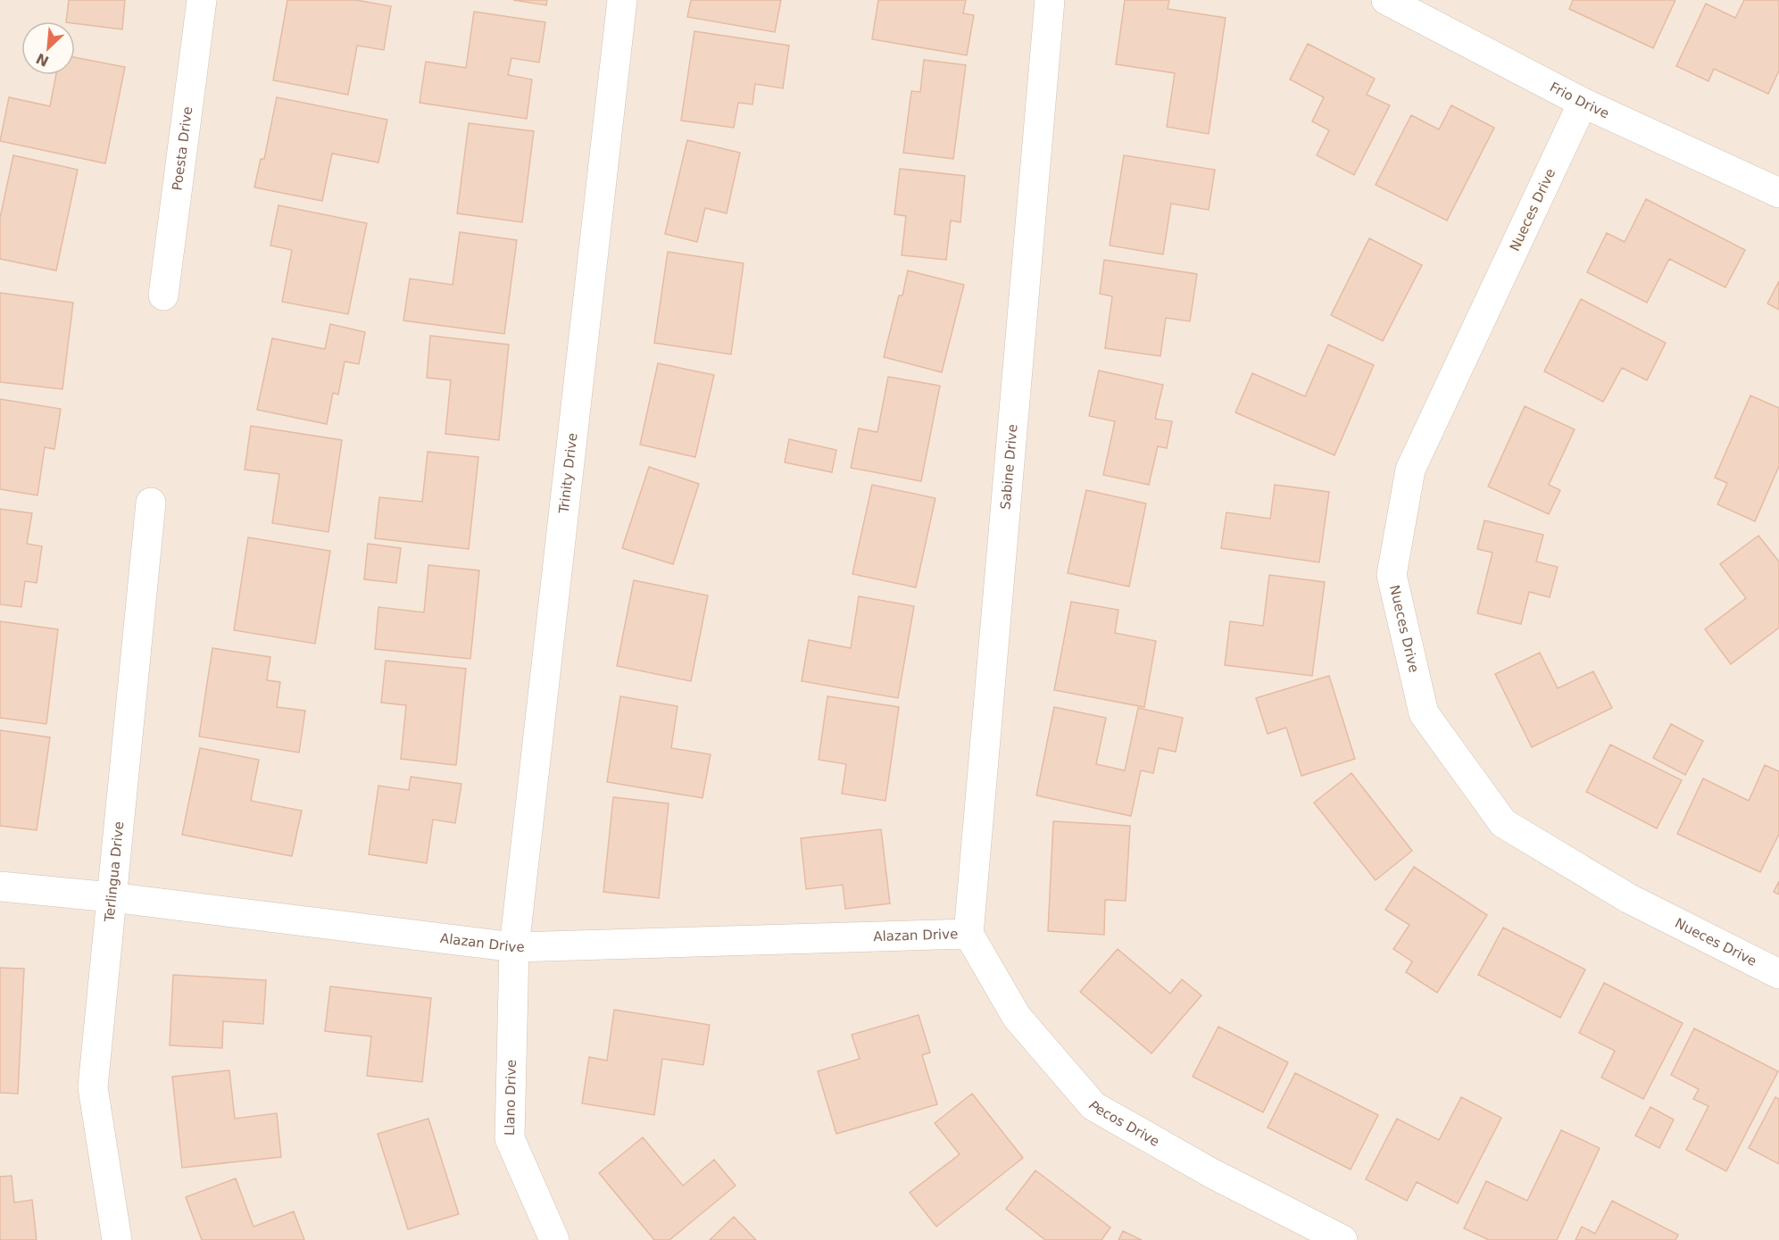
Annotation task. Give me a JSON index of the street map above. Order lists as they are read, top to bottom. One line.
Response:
{"streets":{"street":["Frio Drive","Poesta Drive","Nueces Drive","Sabine Drive","Trinity Drive","Terlingua Drive","Alazan Drive","Llano Drive","Pecos Drive"]},"crossings":[["Frio Drive","Nueces Drive"],["Sabine Drive","Alazan Drive"],["Sabine Drive","Pecos Drive"],["Trinity Drive","Alazan Drive"],["Trinity Drive","Llano Drive"],["Terlingua Drive","Alazan Drive"],["Alazan Drive","Llano Drive"],["Alazan Drive","Pecos Drive"]],"north":"bottom left"}
